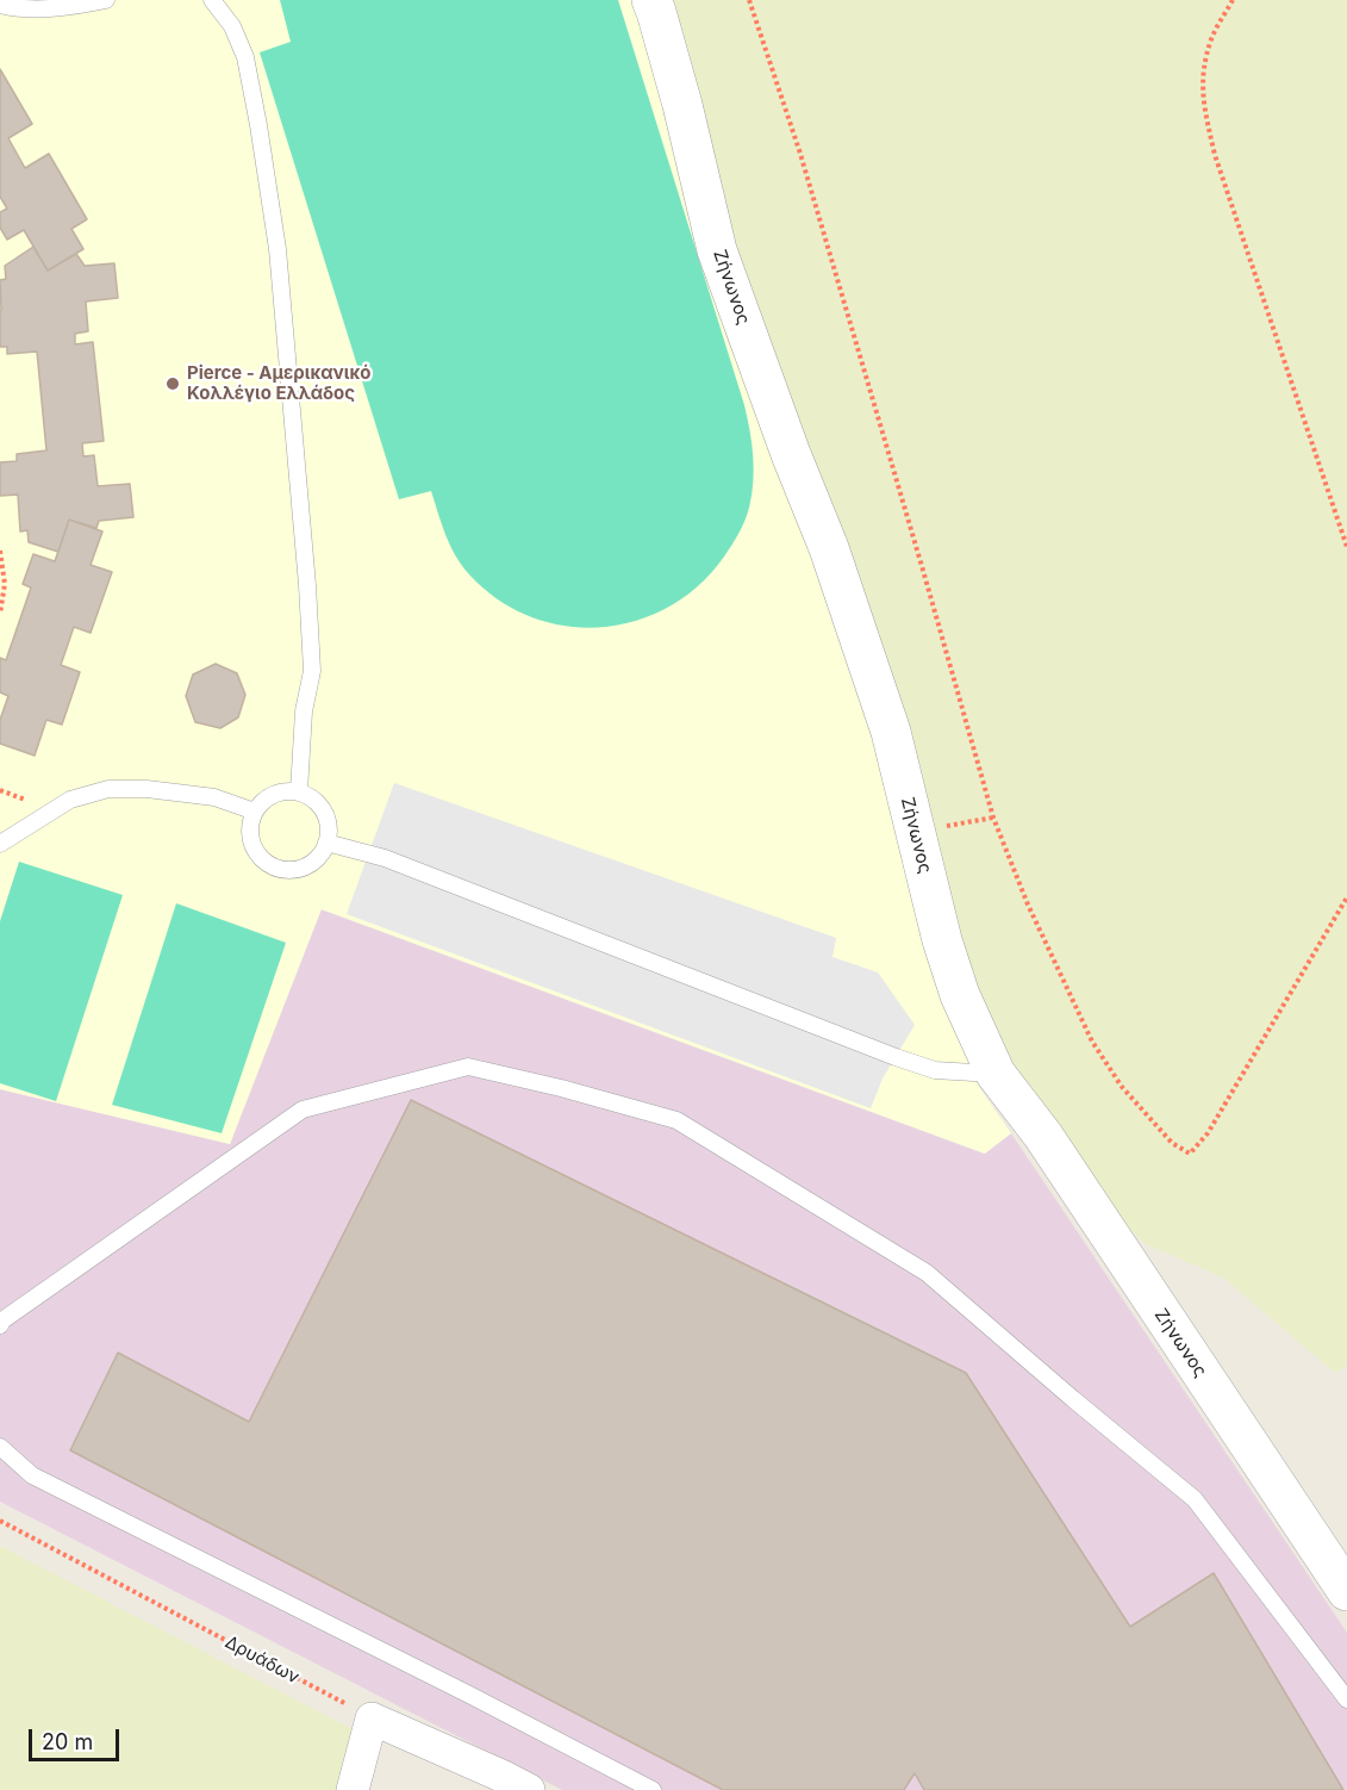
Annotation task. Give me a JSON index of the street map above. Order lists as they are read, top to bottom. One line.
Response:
{"streets":{"street":["Ζήνωνος"],"path":["Δρυάδων"]},"places":["Pierce - Αμερικανικό Κολλέγιο Ελλάδος"],"scale_bar":"20 m"}
